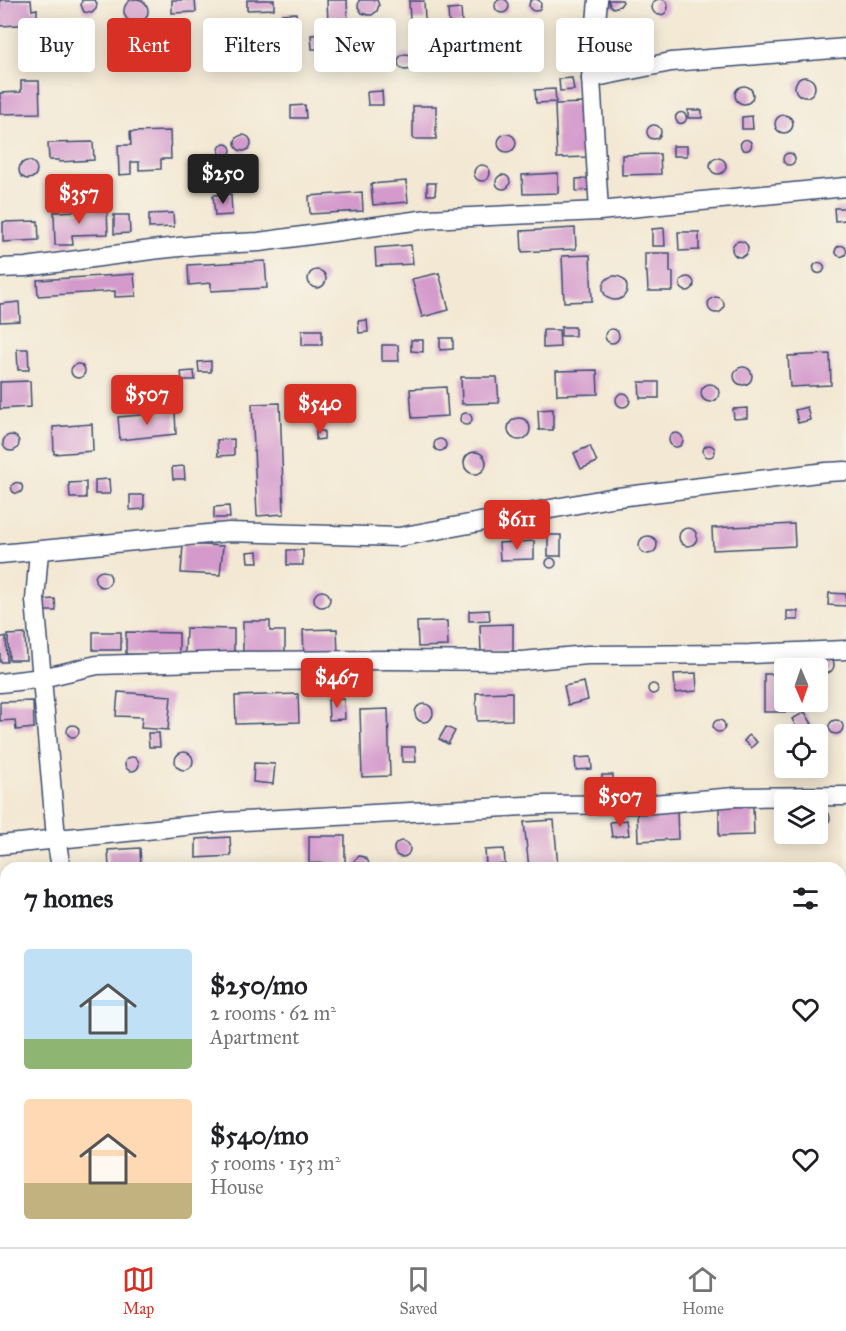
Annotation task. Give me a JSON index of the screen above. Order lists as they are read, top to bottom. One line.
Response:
{"north":"bottom","page":{"chip":["Buy","Rent","Filters","New","Apartment","House"],"price":["$250","$357","$507","$540","$611","$467","$507"],"heading":"7 homes","list":[{"name":"$250/mo","note":"2 rooms · 62 m² · Apartment"},{"name":"$540/mo","note":"5 rooms · 153 m² · House"}],"tabs":["Map","Saved","Home"]}}
